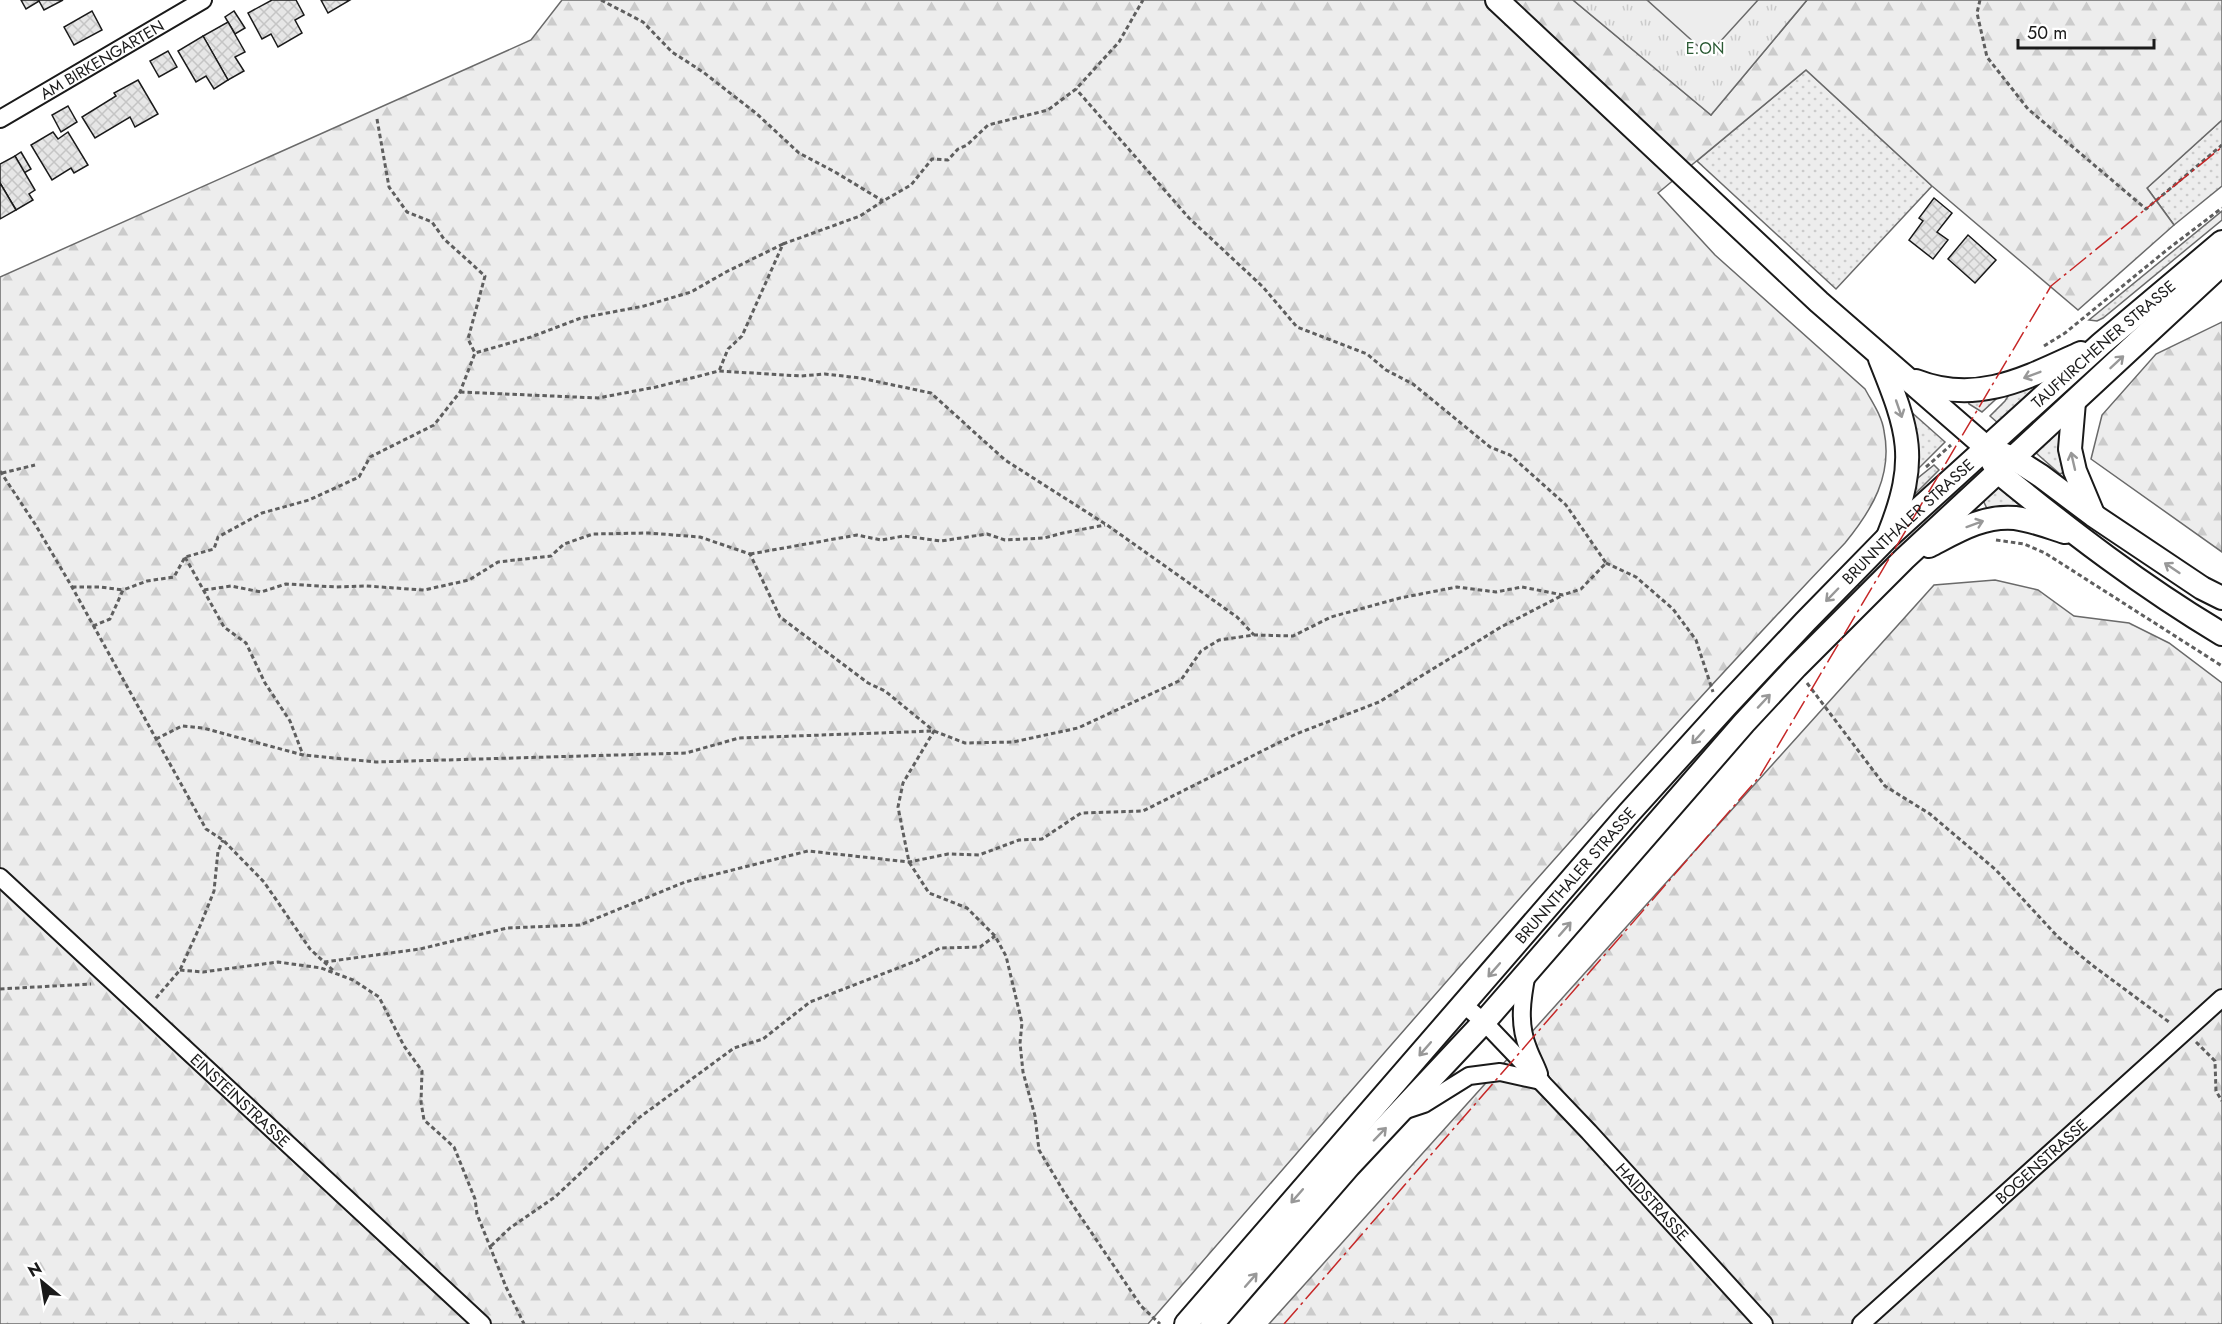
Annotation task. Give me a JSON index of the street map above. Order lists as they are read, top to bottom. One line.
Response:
{"streets":{"main road":["TAUFKIRCHENER STRASSE","BRUNNTHALER STRASSE"],"street":["AM BIRKENGARTEN","EINSTEINSTRASSE","BOGENSTRASSE","HAIDSTRASSE"]},"crossings":[["TAUFKIRCHENER STRASSE","BRUNNTHALER STRASSE"],["BRUNNTHALER STRASSE","HAIDSTRASSE"]],"parks":["E.ON"],"scale_bar":"50 m","north":"top left"}
